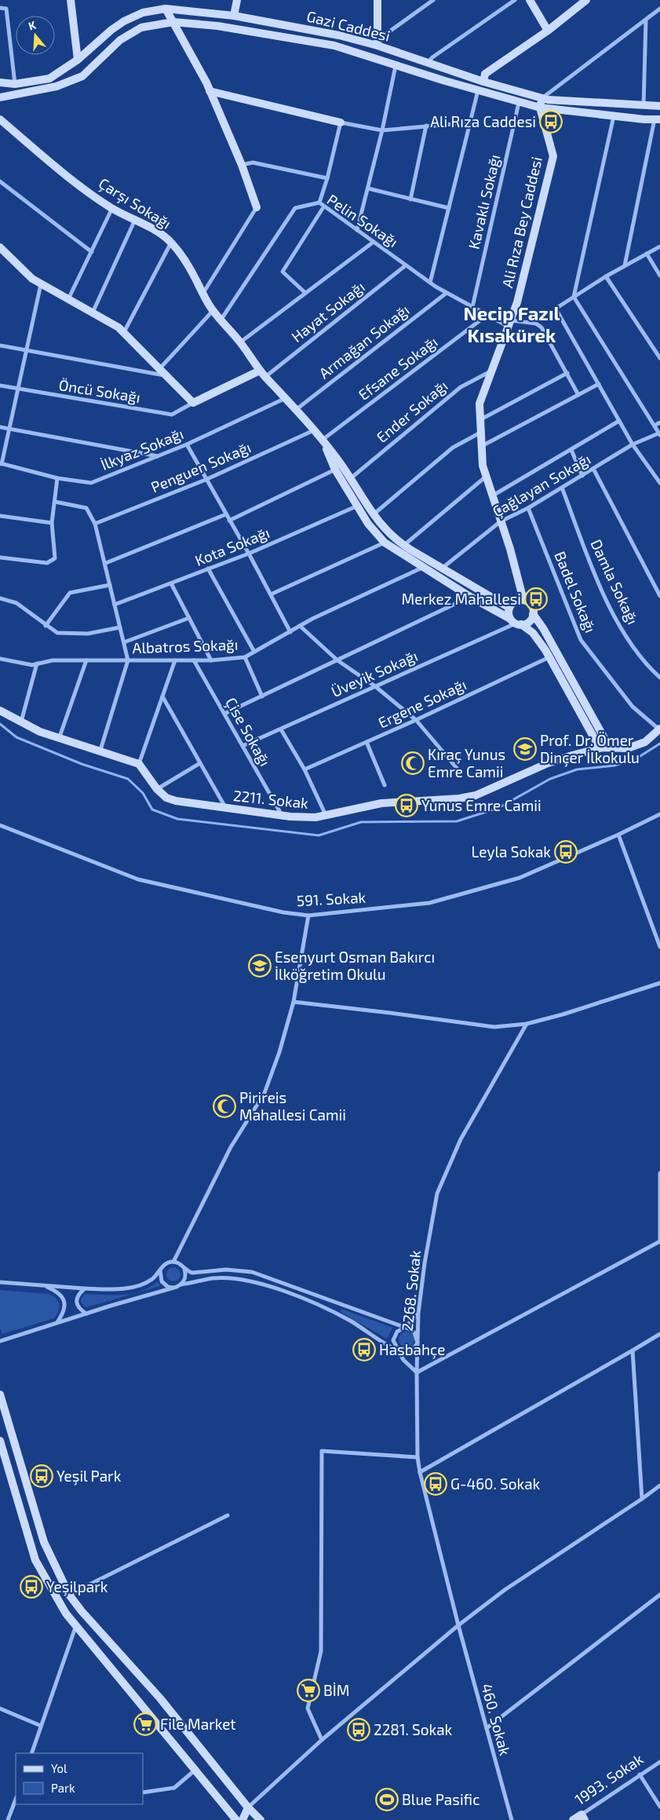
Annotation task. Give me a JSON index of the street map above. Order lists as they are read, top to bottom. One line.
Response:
{"streets":{"street":["Gazi Caddesi","Kavaklı Sokağı","Çarşı Sokağı","Pelin Sokağı","Ali Rıza Bey Caddesi","Hayat Sokağı","Armağan Sokağı","Efsane Sokağı","Öncü Sokağı","Ender Sokağı","İlkyaz Sokağı","Penguen Sokağı","Çağlayan Sokağı","Kota Sokağı","Damla Sokağı","Badel Sokağı","Albatros Sokağı","Üveyik Sokağı","Ergene Sokağı","Çise Sokağı","2211. Sokak","591. Sokak","2268. Sokak","460. Sokak","1993. Sokak"]},"crossings":[["Gazi Caddesi","Kavaklı Sokağı"],["Gazi Caddesi","Ali Rıza Bey Caddesi"],["Kavaklı Sokağı","Pelin Sokağı"],["Çarşı Sokağı","Pelin Sokağı"],["Çarşı Sokağı","Hayat Sokağı"],["Çarşı Sokağı","Armağan Sokağı"],["Çarşı Sokağı","Efsane Sokağı"],["Çarşı Sokağı","İlkyaz Sokağı"],["Çarşı Sokağı","Penguen Sokağı"],["Pelin Sokağı","Ali Rıza Bey Caddesi"],["Pelin Sokağı","Hayat Sokağı"],["Pelin Sokağı","Armağan Sokağı"],["Pelin Sokağı","Efsane Sokağı"],["Ali Rıza Bey Caddesi","Ender Sokağı"],["Ali Rıza Bey Caddesi","Çağlayan Sokağı"],["Ali Rıza Bey Caddesi","Üveyik Sokağı"],["Çağlayan Sokağı","Damla Sokağı"],["Çağlayan Sokağı","Badel Sokağı"],["Badel Sokağı","2211. Sokak"],["Albatros Sokağı","Çise Sokağı"],["Üveyik Sokağı","Çise Sokağı"],["Çise Sokağı","2211. Sokak"],["2268. Sokak","460. Sokak"]],"districts":["Necip Fazıl Kısakürek"],"places":{"bus stop":["Ali Rıza Caddesi","Merkez Mahallesi","Yunus Emre Camii","Leyla Sokak","Hasbahçe","Yeşil Park","G-460. Sokak","Yeşilpark","2281. Sokak"],"school or university":["Prof. Dr. Ömer Dinçer İlkokulu","Esenyurt Osman Bakırcı İlköğretim Okulu"],"mosque":["Kıraç Yunus Emre Camii","Pirireis Mahallesi Camii"],"supermarket":["BİM","File Market"],"sports":["Blue Pasific"]},"legend":["Yol","Park"],"north":"top"}
